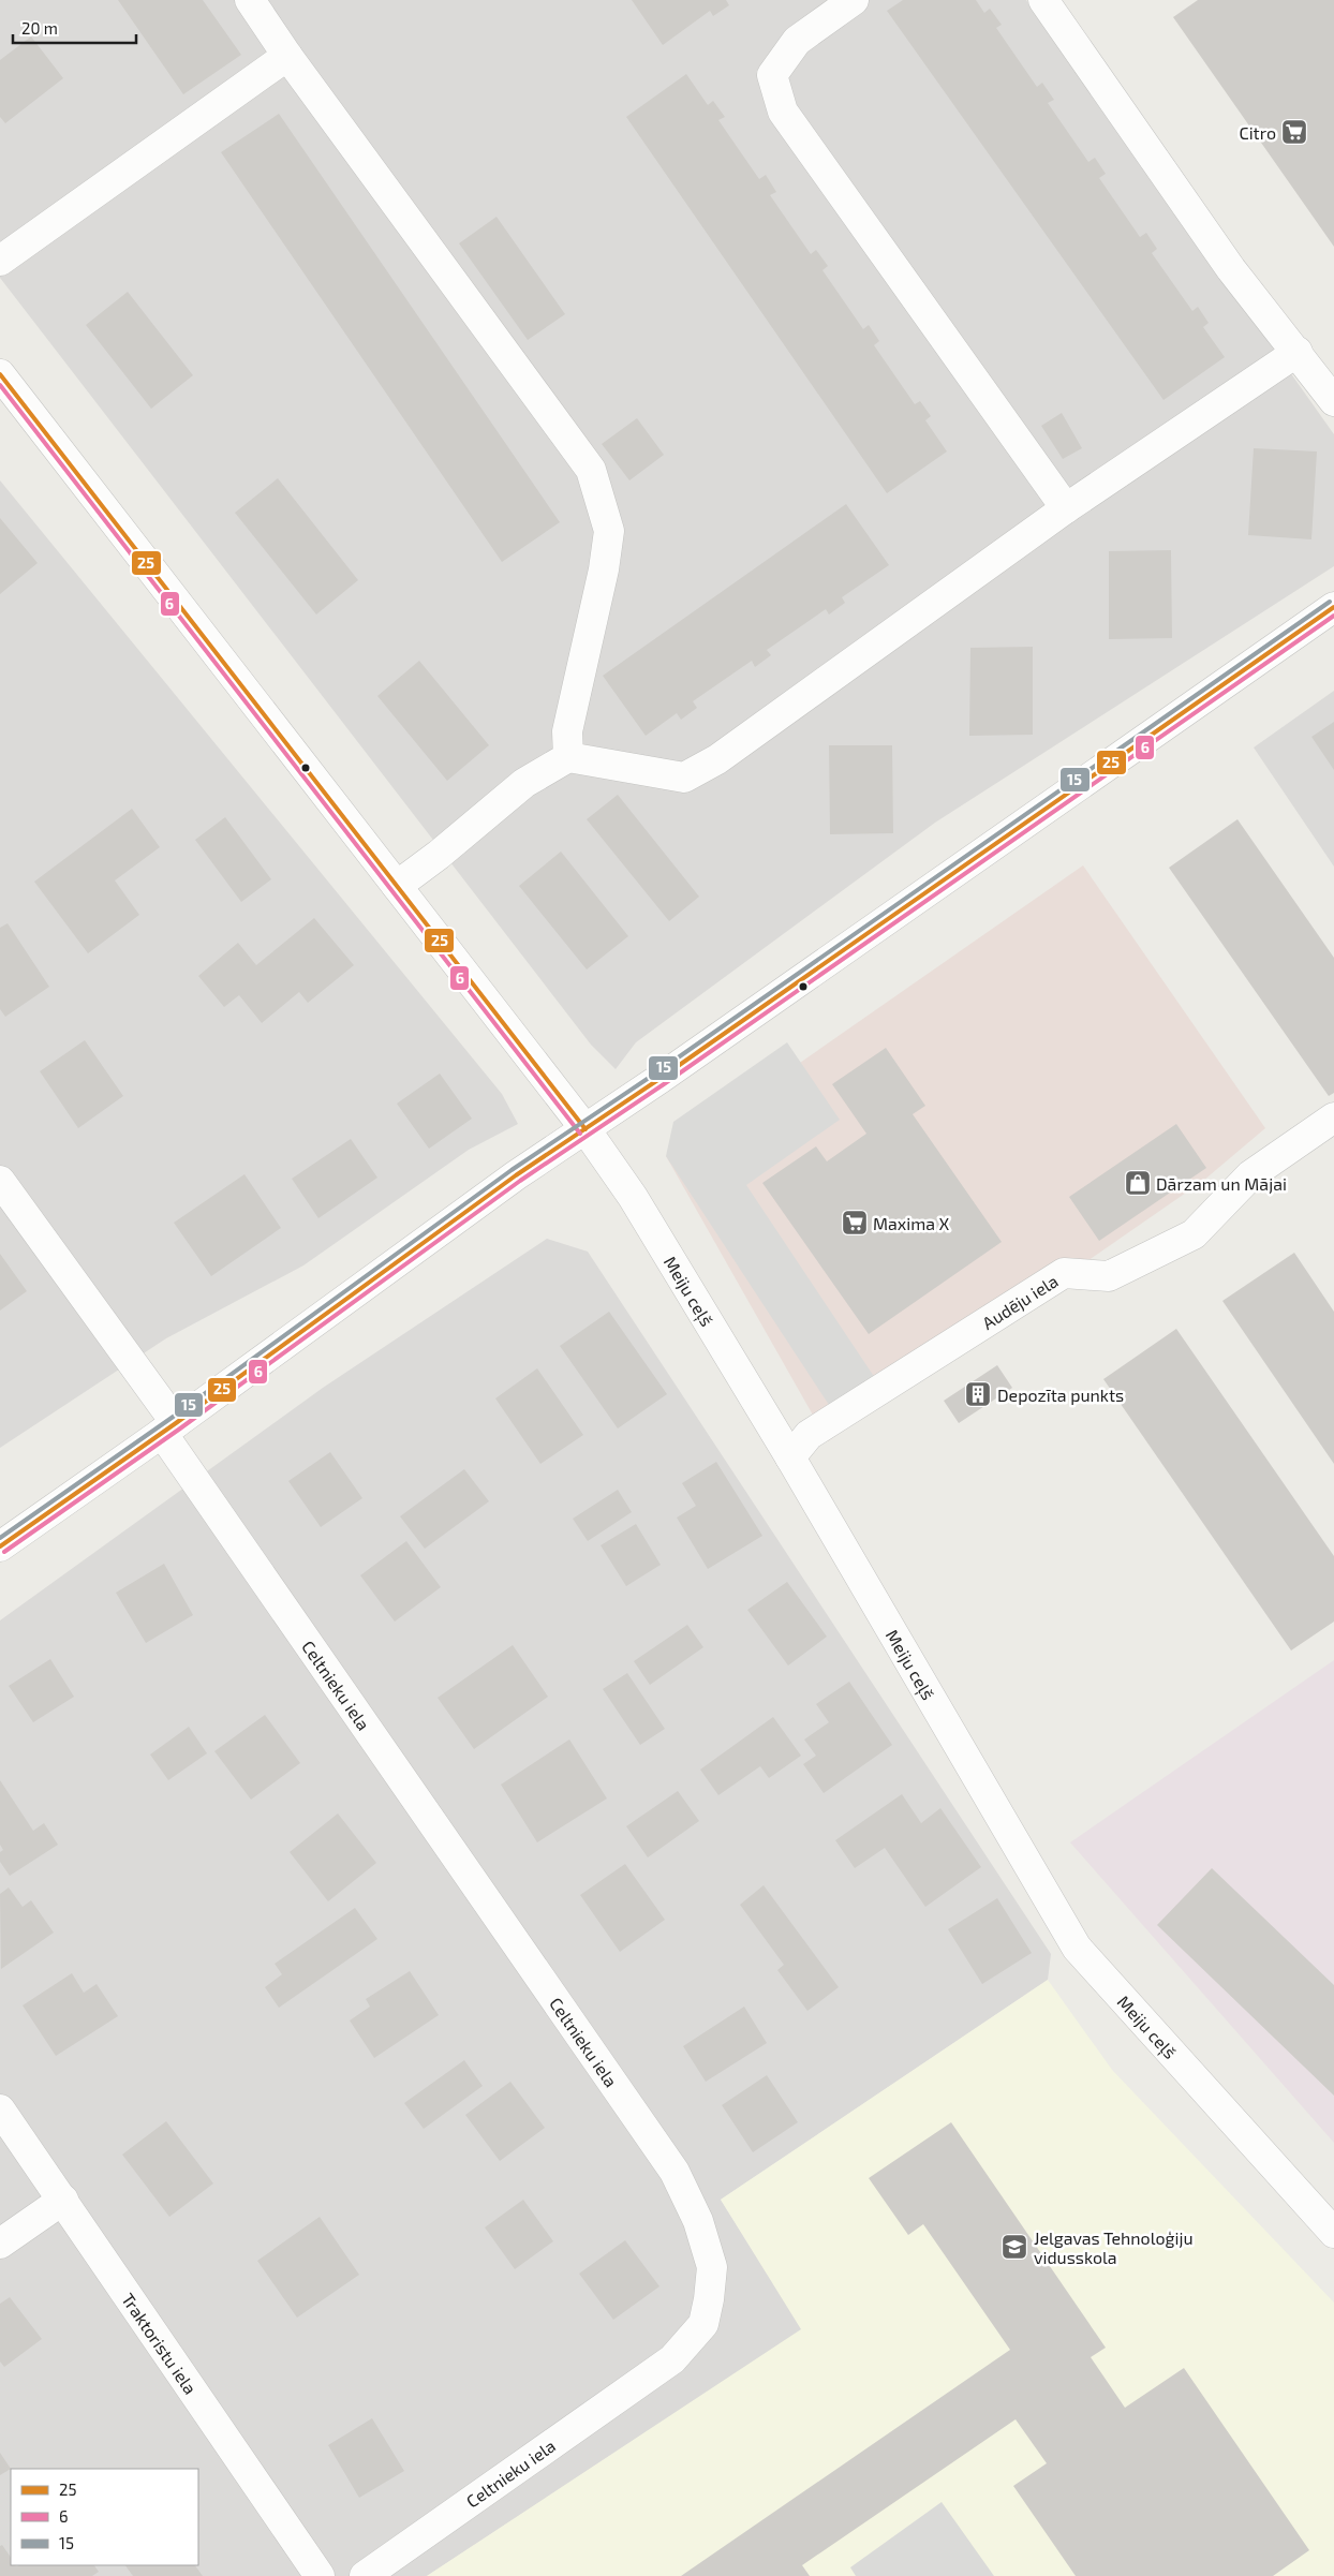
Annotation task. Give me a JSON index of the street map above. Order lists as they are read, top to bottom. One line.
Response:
{"streets":{"street":["Meiju ceļš","Audēju iela","Celtnieku iela","Traktoristu iela"]},"crossings":[["Meiju ceļš","Audēju iela"]],"places":{"supermarket":["Citro","Maxima X"],"shop":["Dārzam un Mājai"],"building":["Depozīta punkts"],"school or university":["Jelgavas Tehnoloģiju vidusskola"]},"lines":["transit line 25","transit line 6","transit line 15"],"legend":["25","6","15"],"scale_bar":"20 m"}
